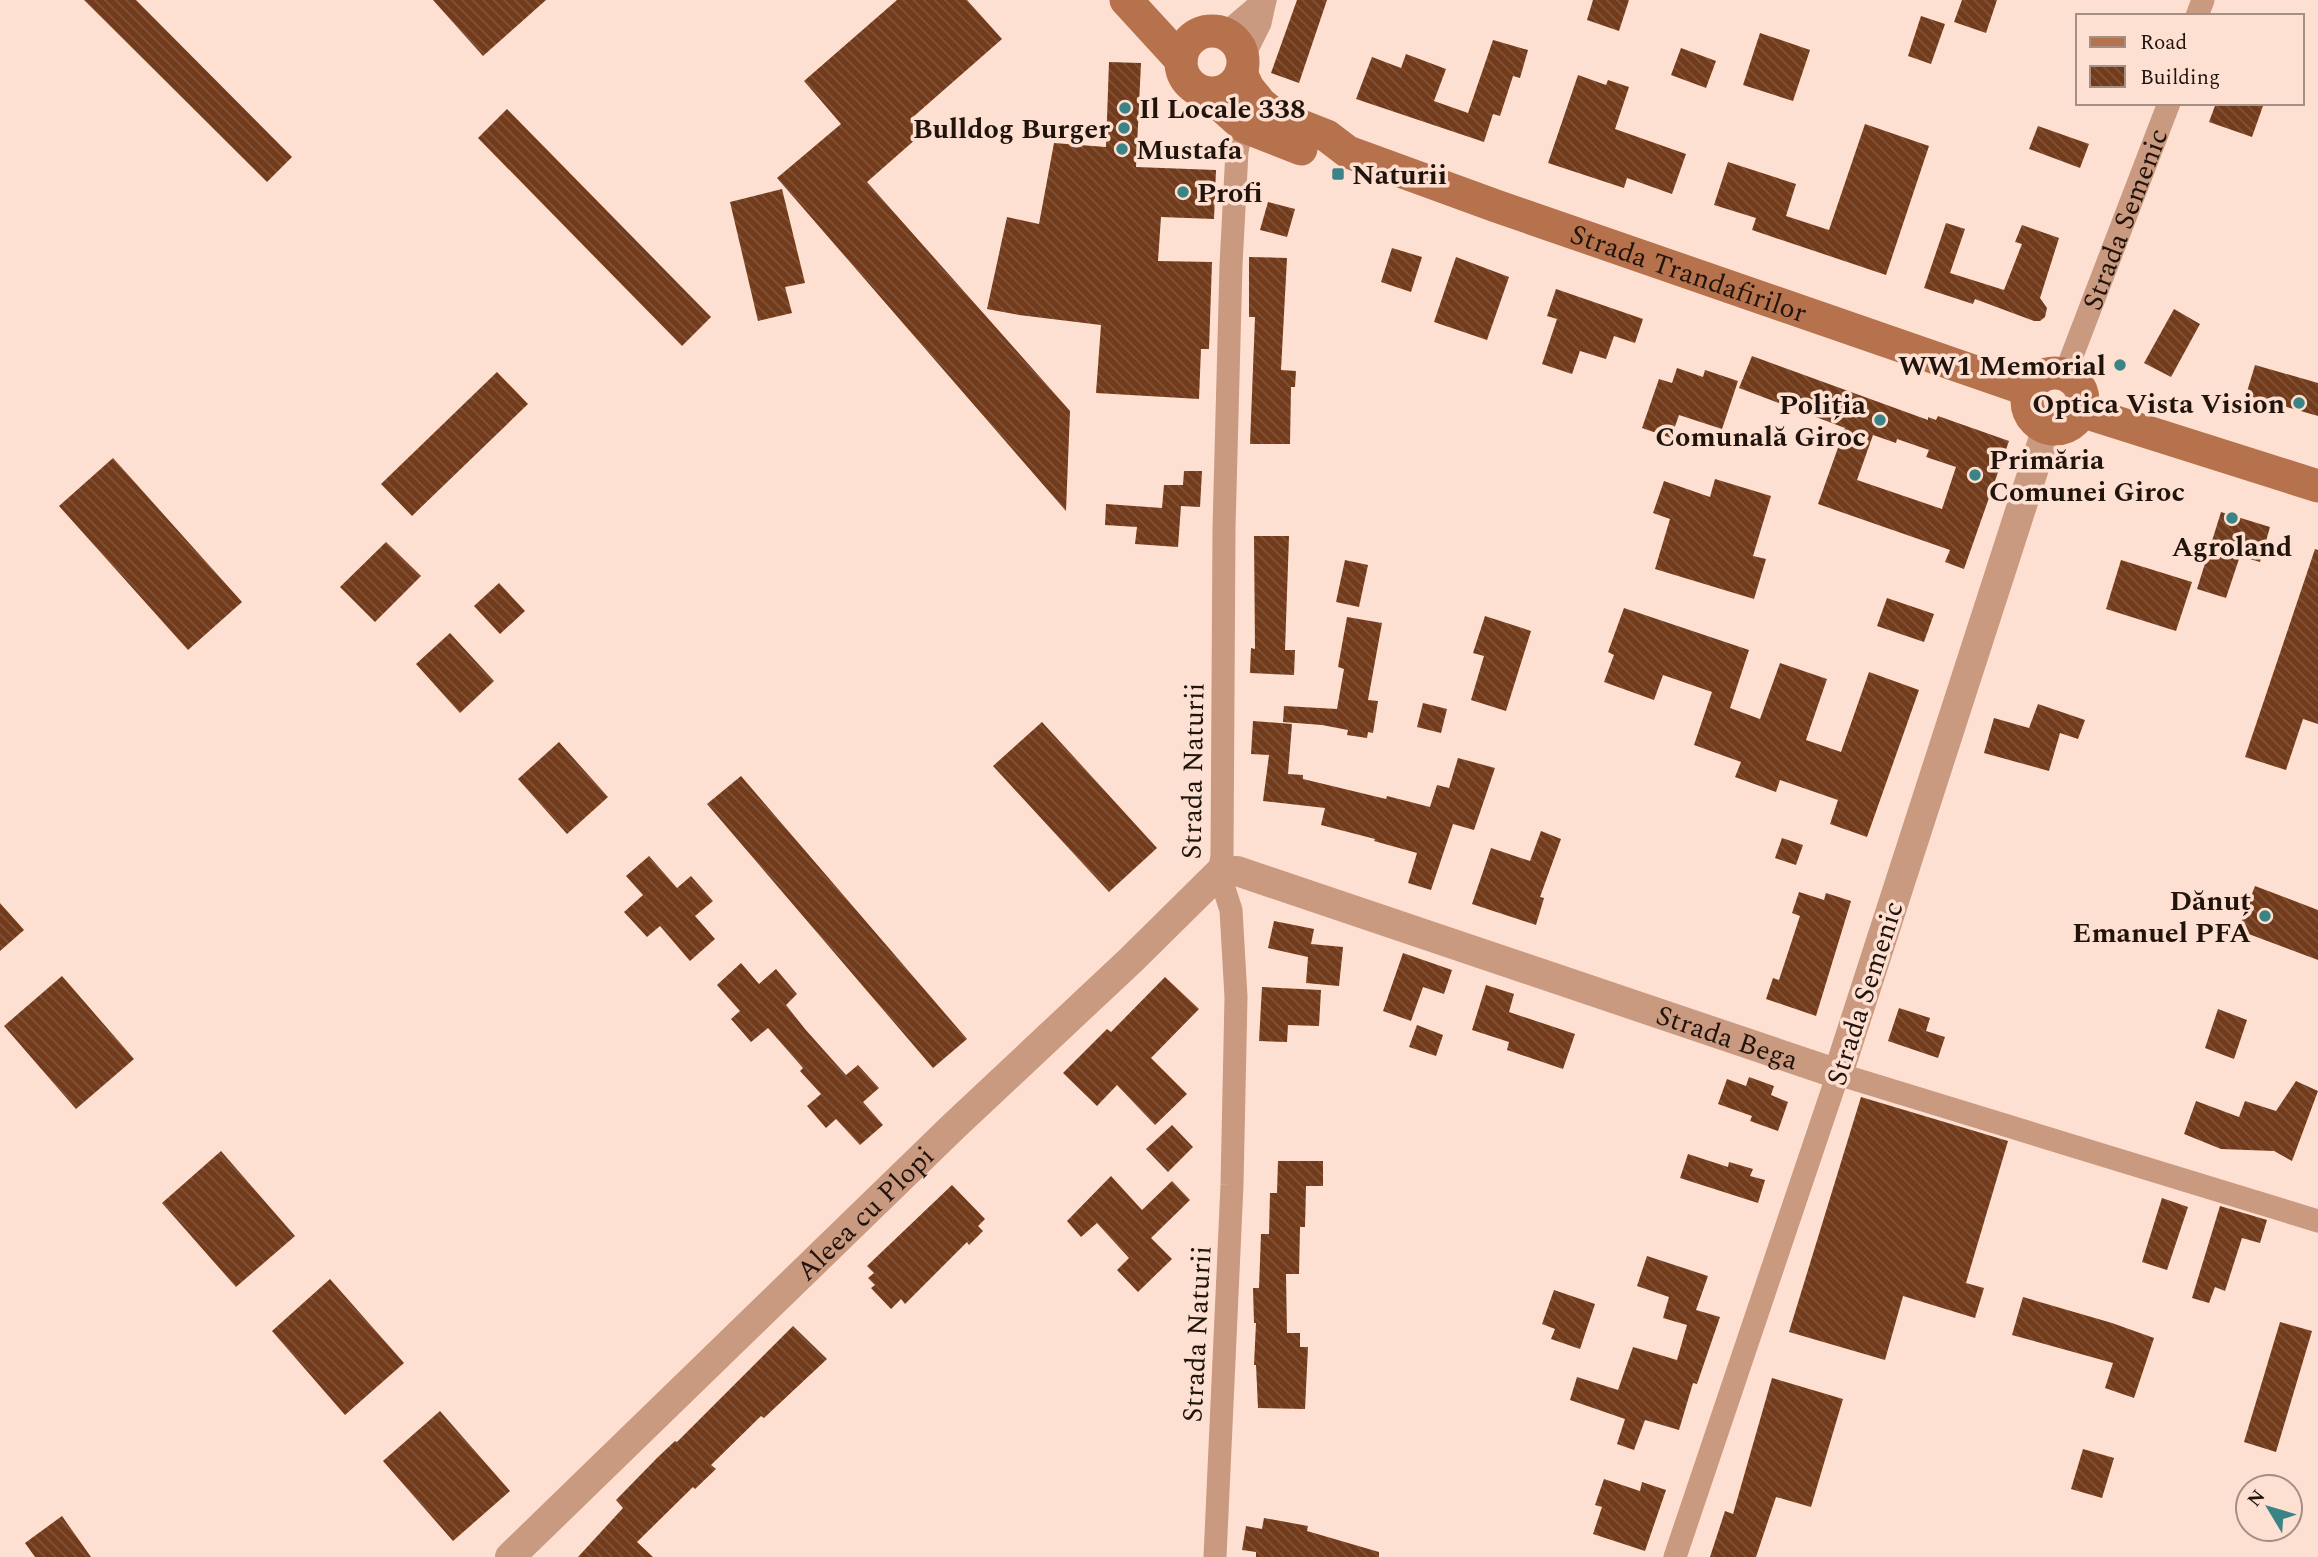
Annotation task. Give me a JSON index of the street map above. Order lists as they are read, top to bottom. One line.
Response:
{"streets":{"main road":["Strada Trandafirilor"],"street":["Strada Semenic","Strada Naturii","Strada Bega","Aleea cu Plopi"]},"crossings":[["Strada Semenic","Strada Trandafirilor"],["Strada Semenic","Strada Bega"],["Strada Trandafirilor","Strada Naturii"],["Strada Naturii","Strada Bega"],["Strada Naturii","Aleea cu Plopi"],["Strada Bega","Aleea cu Plopi"]],"places":{"other":["Il Locale 338","Bulldog Burger","Mustafa","Profi","WW1 Memorial","Optica Vista Vision","Poliția Comunală Giroc","Primăria Comunei Giroc","Agroland","Dănuț Emanuel PFA"],"transit":["Naturii"]},"legend":["Road","Building"],"north":"top left"}
